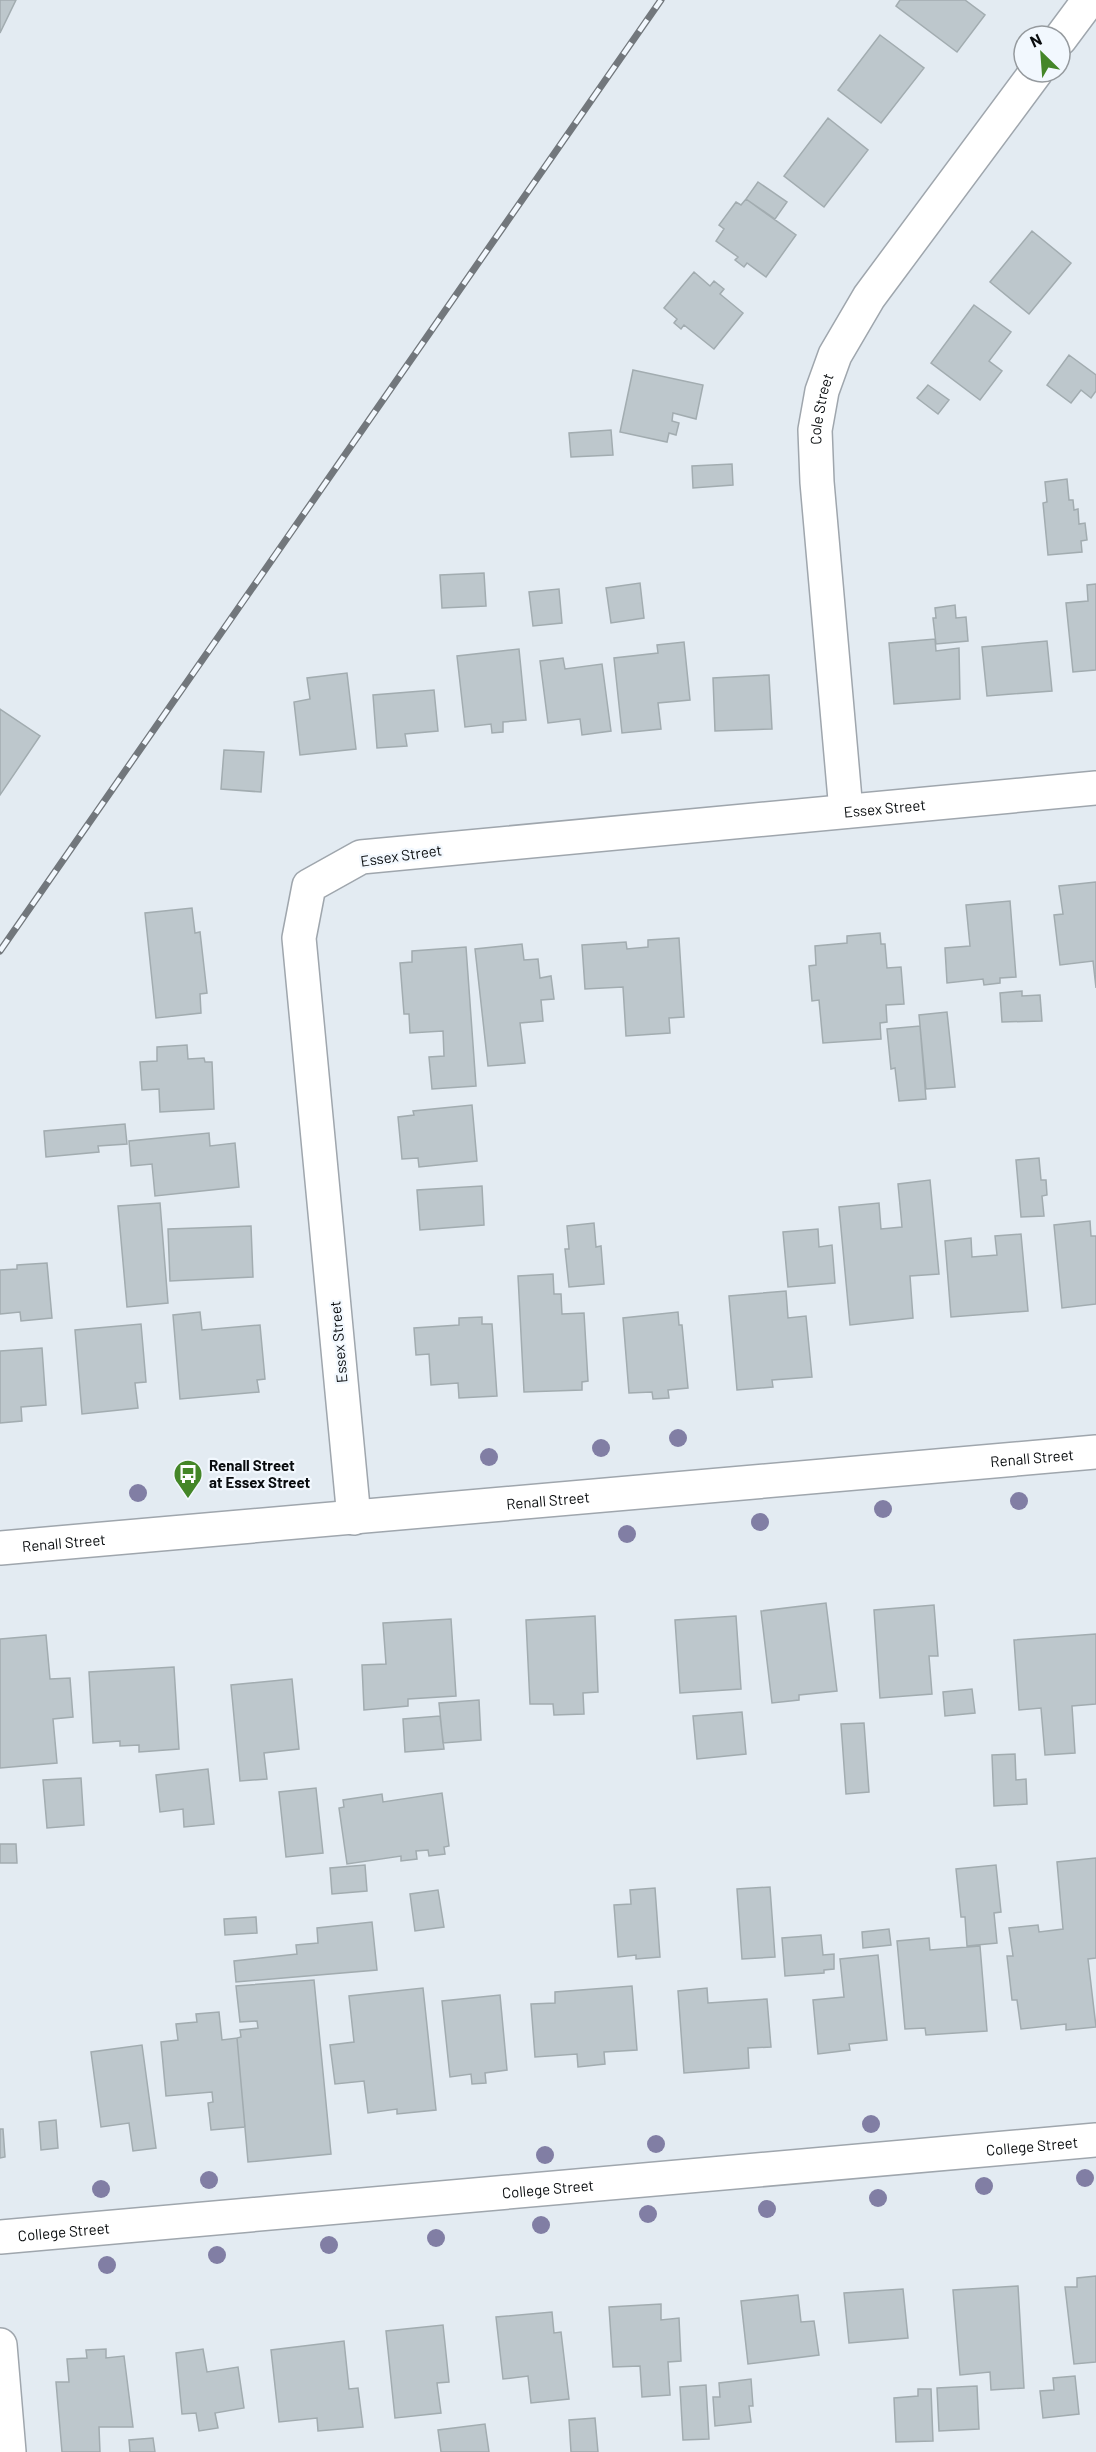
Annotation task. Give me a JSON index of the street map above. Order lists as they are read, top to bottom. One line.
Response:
{"streets":{"street":["Cole Street","Essex Street","Renall Street","College Street"]},"crossings":[["Cole Street","Essex Street"],["Essex Street","Renall Street"]],"places":{"bus stop":["Renall Street at Essex Street"]},"north":"top left"}
